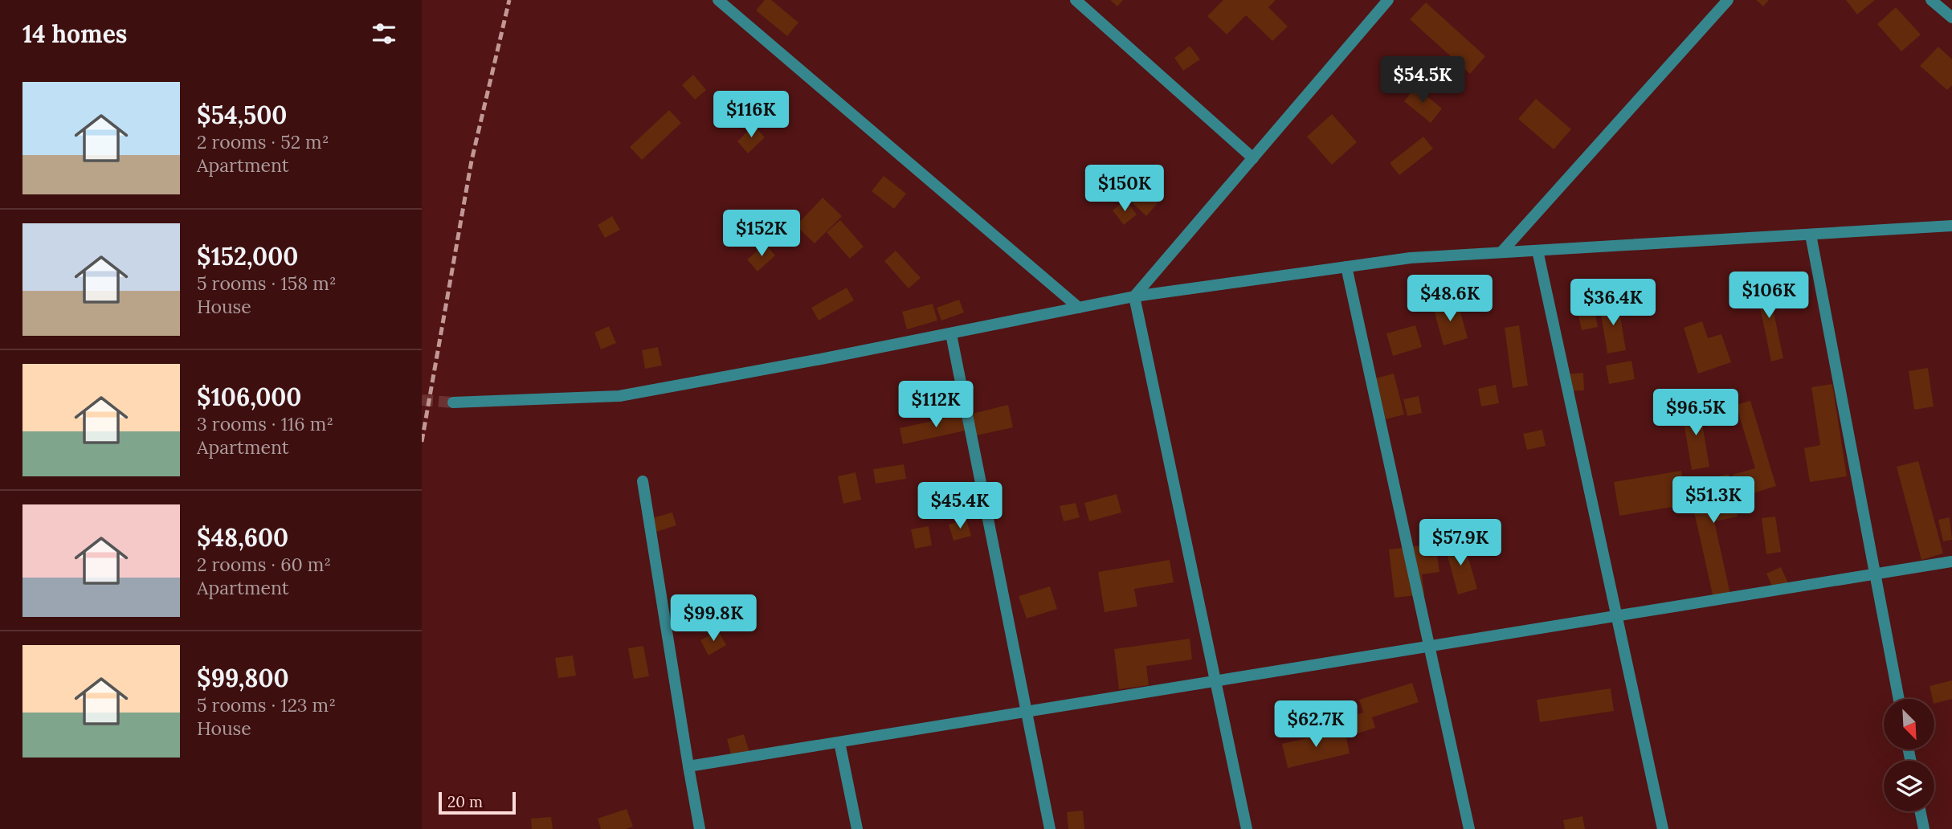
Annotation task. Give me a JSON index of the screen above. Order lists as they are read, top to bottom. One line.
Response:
{"scale_bar":"20 m","north":"bottom right","page":{"heading":"14 homes","price":["$54.5K","$116K","$150K","$152K","$106K","$48.6K","$36.4K","$112K","$96.5K","$51.3K","$45.4K","$57.9K","$99.8K","$62.7K"],"list":[{"name":"$54,500","note":"2 rooms · 52 m² · Apartment"},{"name":"$152,000","note":"5 rooms · 158 m² · House"},{"name":"$106,000","note":"3 rooms · 116 m² · Apartment"},{"name":"$48,600","note":"2 rooms · 60 m² · Apartment"},{"name":"$99,800","note":"5 rooms · 123 m² · House"}],"scale":"20 m"}}
